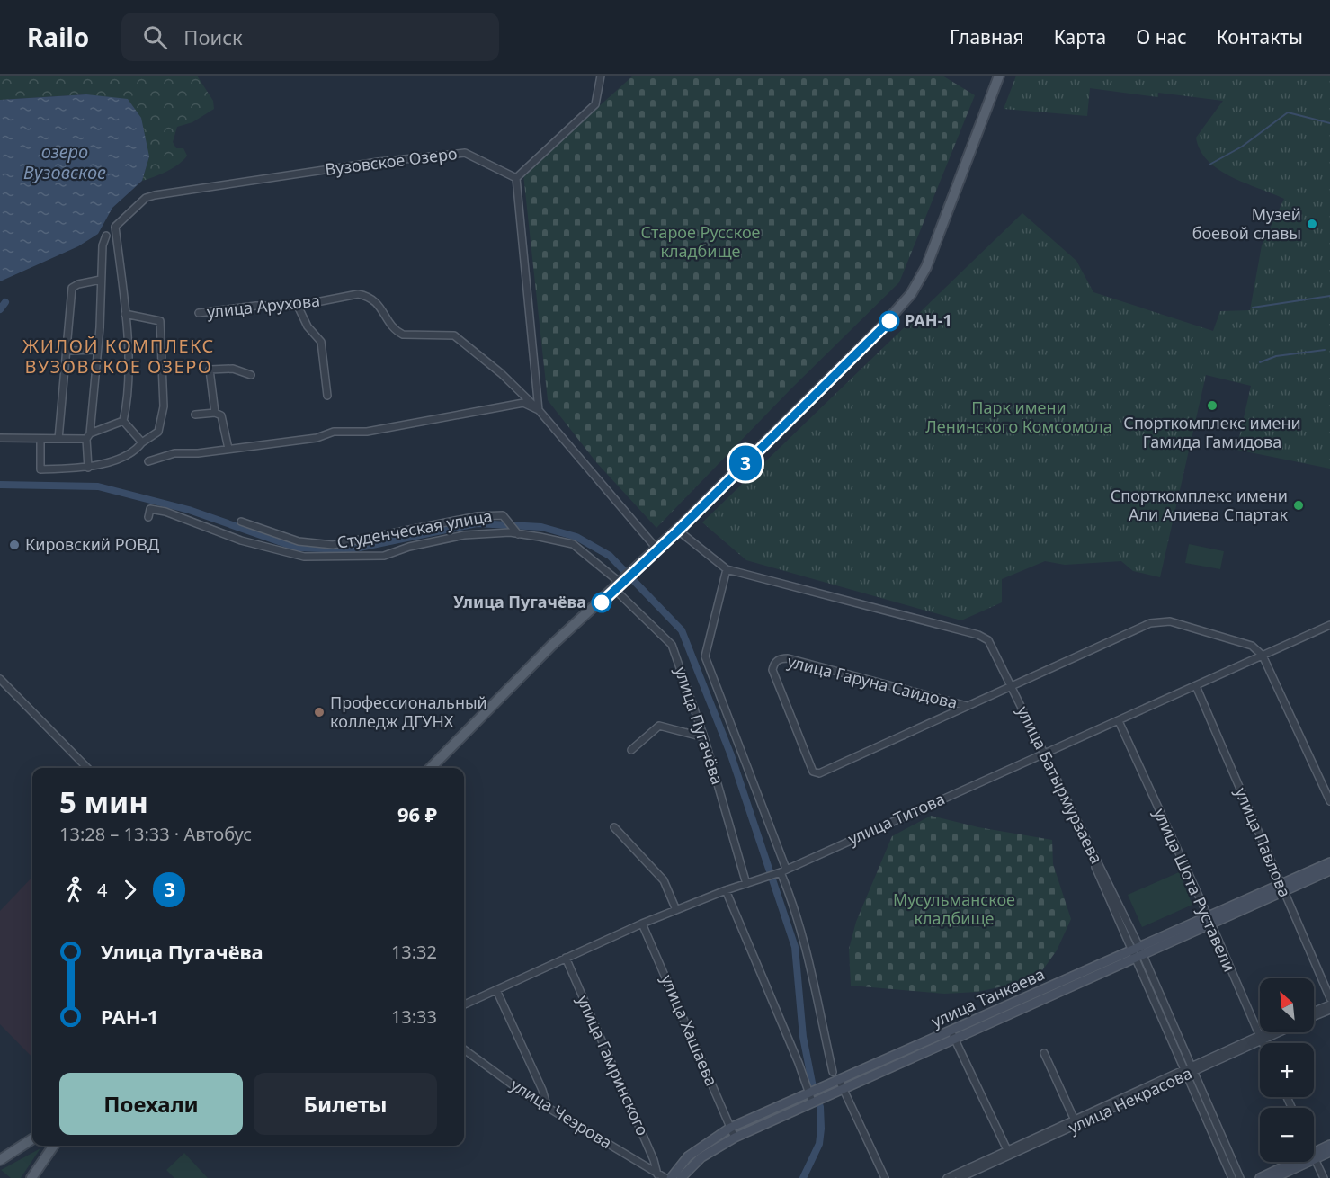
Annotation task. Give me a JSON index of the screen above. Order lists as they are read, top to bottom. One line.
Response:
{"streets":{"main road":["улица Танкаева"],"street":["Вузовское Озеро","улица Арухова","Студенческая улица","улица Гаруна Саидова","улица Пугачёва","улица Батырмурзаева","улица Титова","улица Павлова","улица Шота Руставели","улица Хашаева","улица Гамринского","улица Некрасова","улица Чеэрова"]},"crossings":[["Студенческая улица","улица Пугачёва"],["улица Гаруна Саидова","улица Батырмурзаева"],["улица Гаруна Саидова","улица Титова"],["улица Пугачёва","улица Титова"],["улица Батырмурзаева","улица Титова"],["улица Батырмурзаева","улица Танкаева"],["улица Батырмурзаева","улица Некрасова"],["улица Титова","улица Павлова"],["улица Титова","улица Шота Руставели"],["улица Титова","улица Хашаева"],["улица Титова","улица Гамринского"],["улица Павлова","улица Танкаева"],["улица Шота Руставели","улица Танкаева"],["улица Шота Руставели","улица Некрасова"],["улица Танкаева","улица Хашаева"],["улица Гамринского","улица Чеэрова"]],"districts":["ЖИЛОЙ КОМПЛЕКС ВУЗОВСКОЕ ОЗЕРО"],"water":["озеро Вузовское"],"parks":["Старое Русское кладбище","Парк имени Ленинского Комсомола","Мусульманское кладбище"],"places":["Музей боевой славы","РАН-1","Спорткомплекс имени Гамида Гамидова","Спорткомплекс имени Али Алиева Спартак","Кировский РОВД","Улица Пугачёва","Профессиональный колледж ДГУНХ"],"lines":["bus line 3"],"north":"top left","page":{"header":"Railo","search":"Поиск","nav":["Главная","Карта","О нас","Контакты"],"on_map":"3","heading":["5 мин","13:28 – 13:33 · Автобус","96 ₽"],"legs":["4","3"],"list":[{"name":"Улица Пугачёва","value":"13:32"},{"name":"РАН-1","value":"13:33"}],"map_buttons":["+","−"],"buttons":["Поехали","Билеты"]}}
